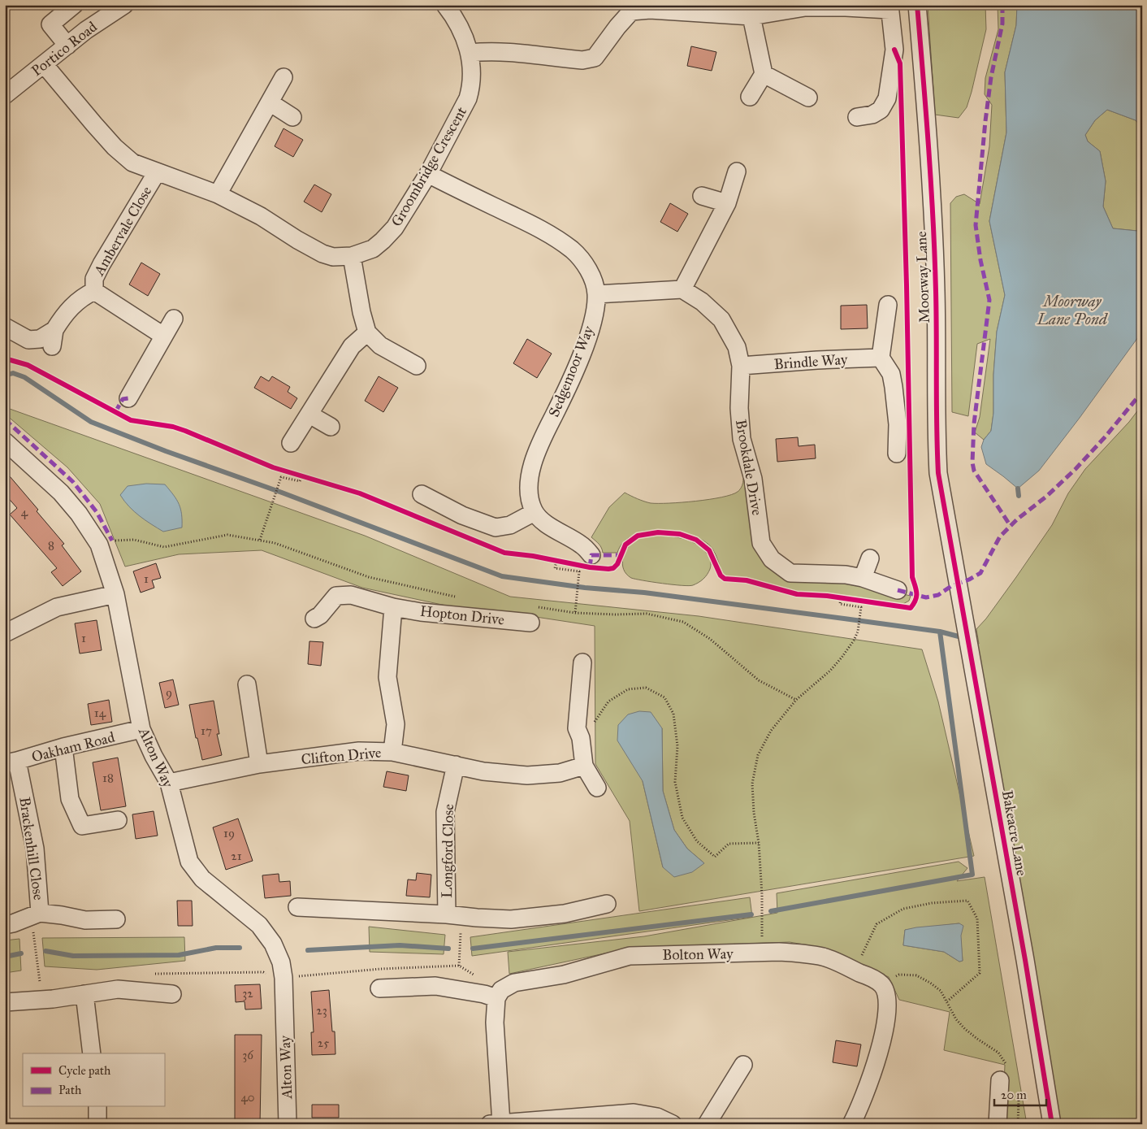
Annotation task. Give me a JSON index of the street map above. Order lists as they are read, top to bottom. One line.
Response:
{"streets":{"street":["Portico Road","Groombridge Crescent","Ambervale Close","Moorway Lane","Brindle Way","Sedgemoor Way","Brookdale Drive","Hopton Drive","Oakham Road","Clifton Drive","Alton Way","Bakeacre Lane","Brackenhill Close","Longford Close","Bolton Way"]},"crossings":[["Portico Road","Groombridge Crescent"],["Groombridge Crescent","Ambervale Close"],["Groombridge Crescent","Sedgemoor Way"],["Moorway Lane","Bakeacre Lane"],["Brindle Way","Brookdale Drive"],["Oakham Road","Alton Way"],["Oakham Road","Brackenhill Close"],["Clifton Drive","Alton Way"],["Clifton Drive","Longford Close"]],"water":["Moorway Lane Pond"],"house_numbers":["4","8","1","1","9","14","17","18","19","21","32","23","25","36","40"],"legend":["Cycle path","Path"],"scale_bar":"20 m"}
